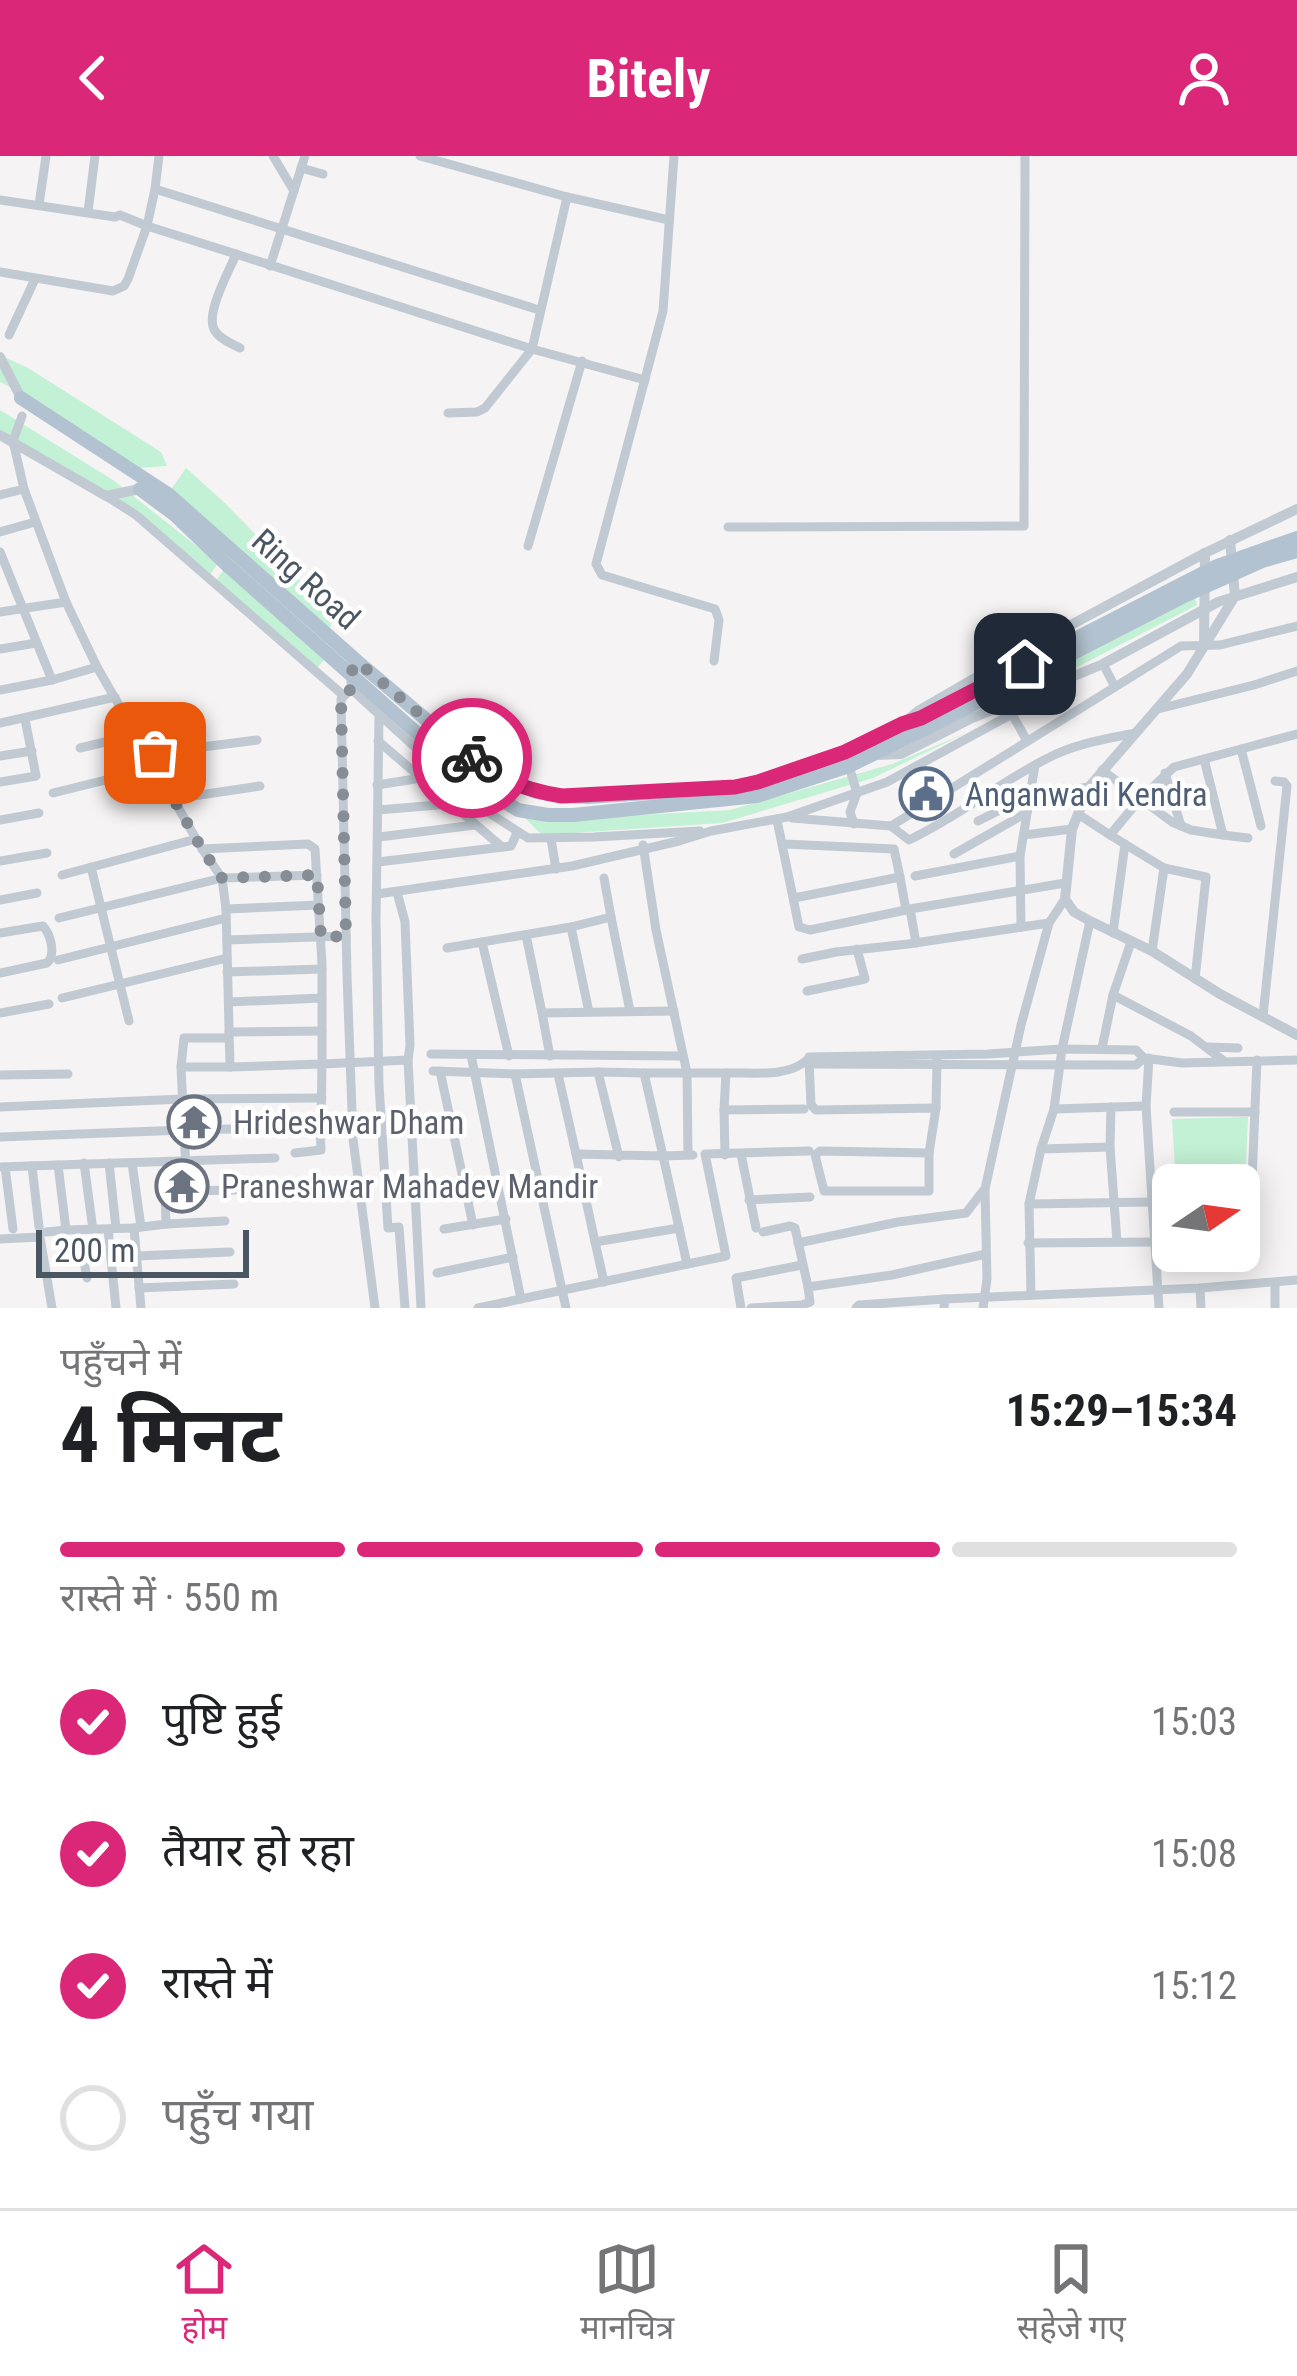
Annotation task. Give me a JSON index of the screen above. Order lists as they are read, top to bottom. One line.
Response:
{"streets":{"main road":["Ring Road"]},"places":{"public building":["Anganwadi Kendra"],"temple":["Hrideshwar Dham","Praneshwar Mahadev Mandir"]},"scale_bar":"200 m","north":"right","page":{"header":"Bitely","scale":"200 m","heading":["4 मिनट","पहुँचने में","15:29–15:34"],"bar":"रास्ते में · 550 m","list":[["पुष्टि हुई","15:03"],["तैयार हो रहा","15:08"],["रास्ते में","15:12"],"पहुँच गया"],"tabs":["होम","मानचित्र","सहेजे गए"]}}
